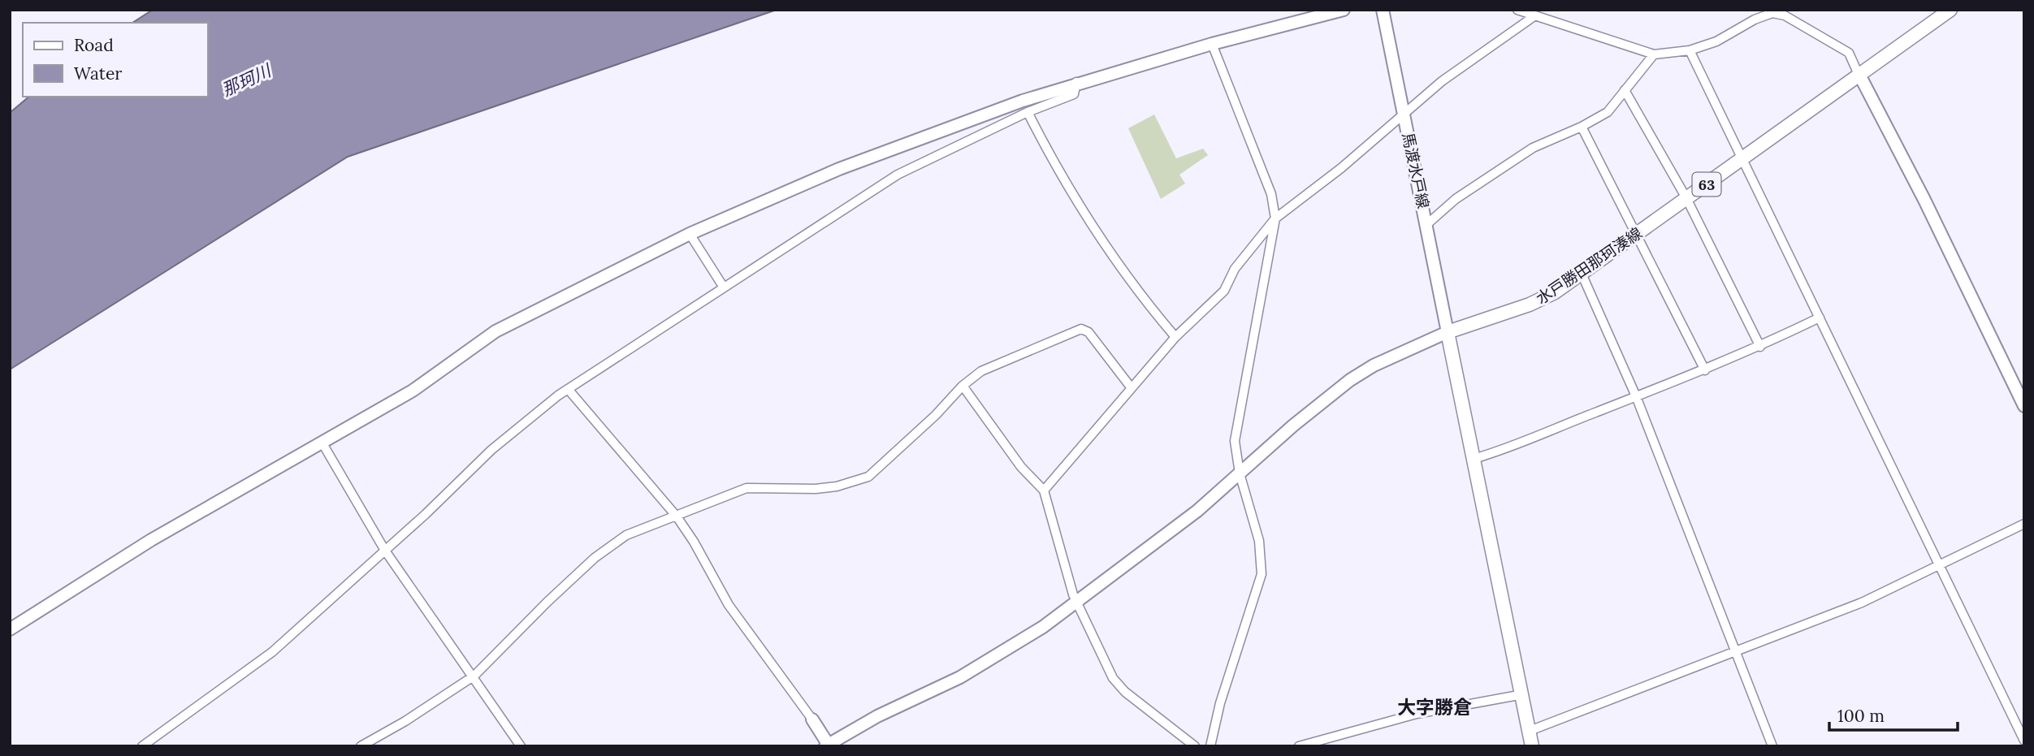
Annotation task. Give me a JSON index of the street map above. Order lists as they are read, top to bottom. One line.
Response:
{"streets":{"main road":["63","水戸勝田那珂湊線"],"street":["馬渡水戸線"]},"crossings":[["馬渡水戸線","水戸勝田那珂湊線"]],"districts":["大字勝倉"],"water":["那珂川"],"legend":["Road","Water"],"scale_bar":"100 m"}
